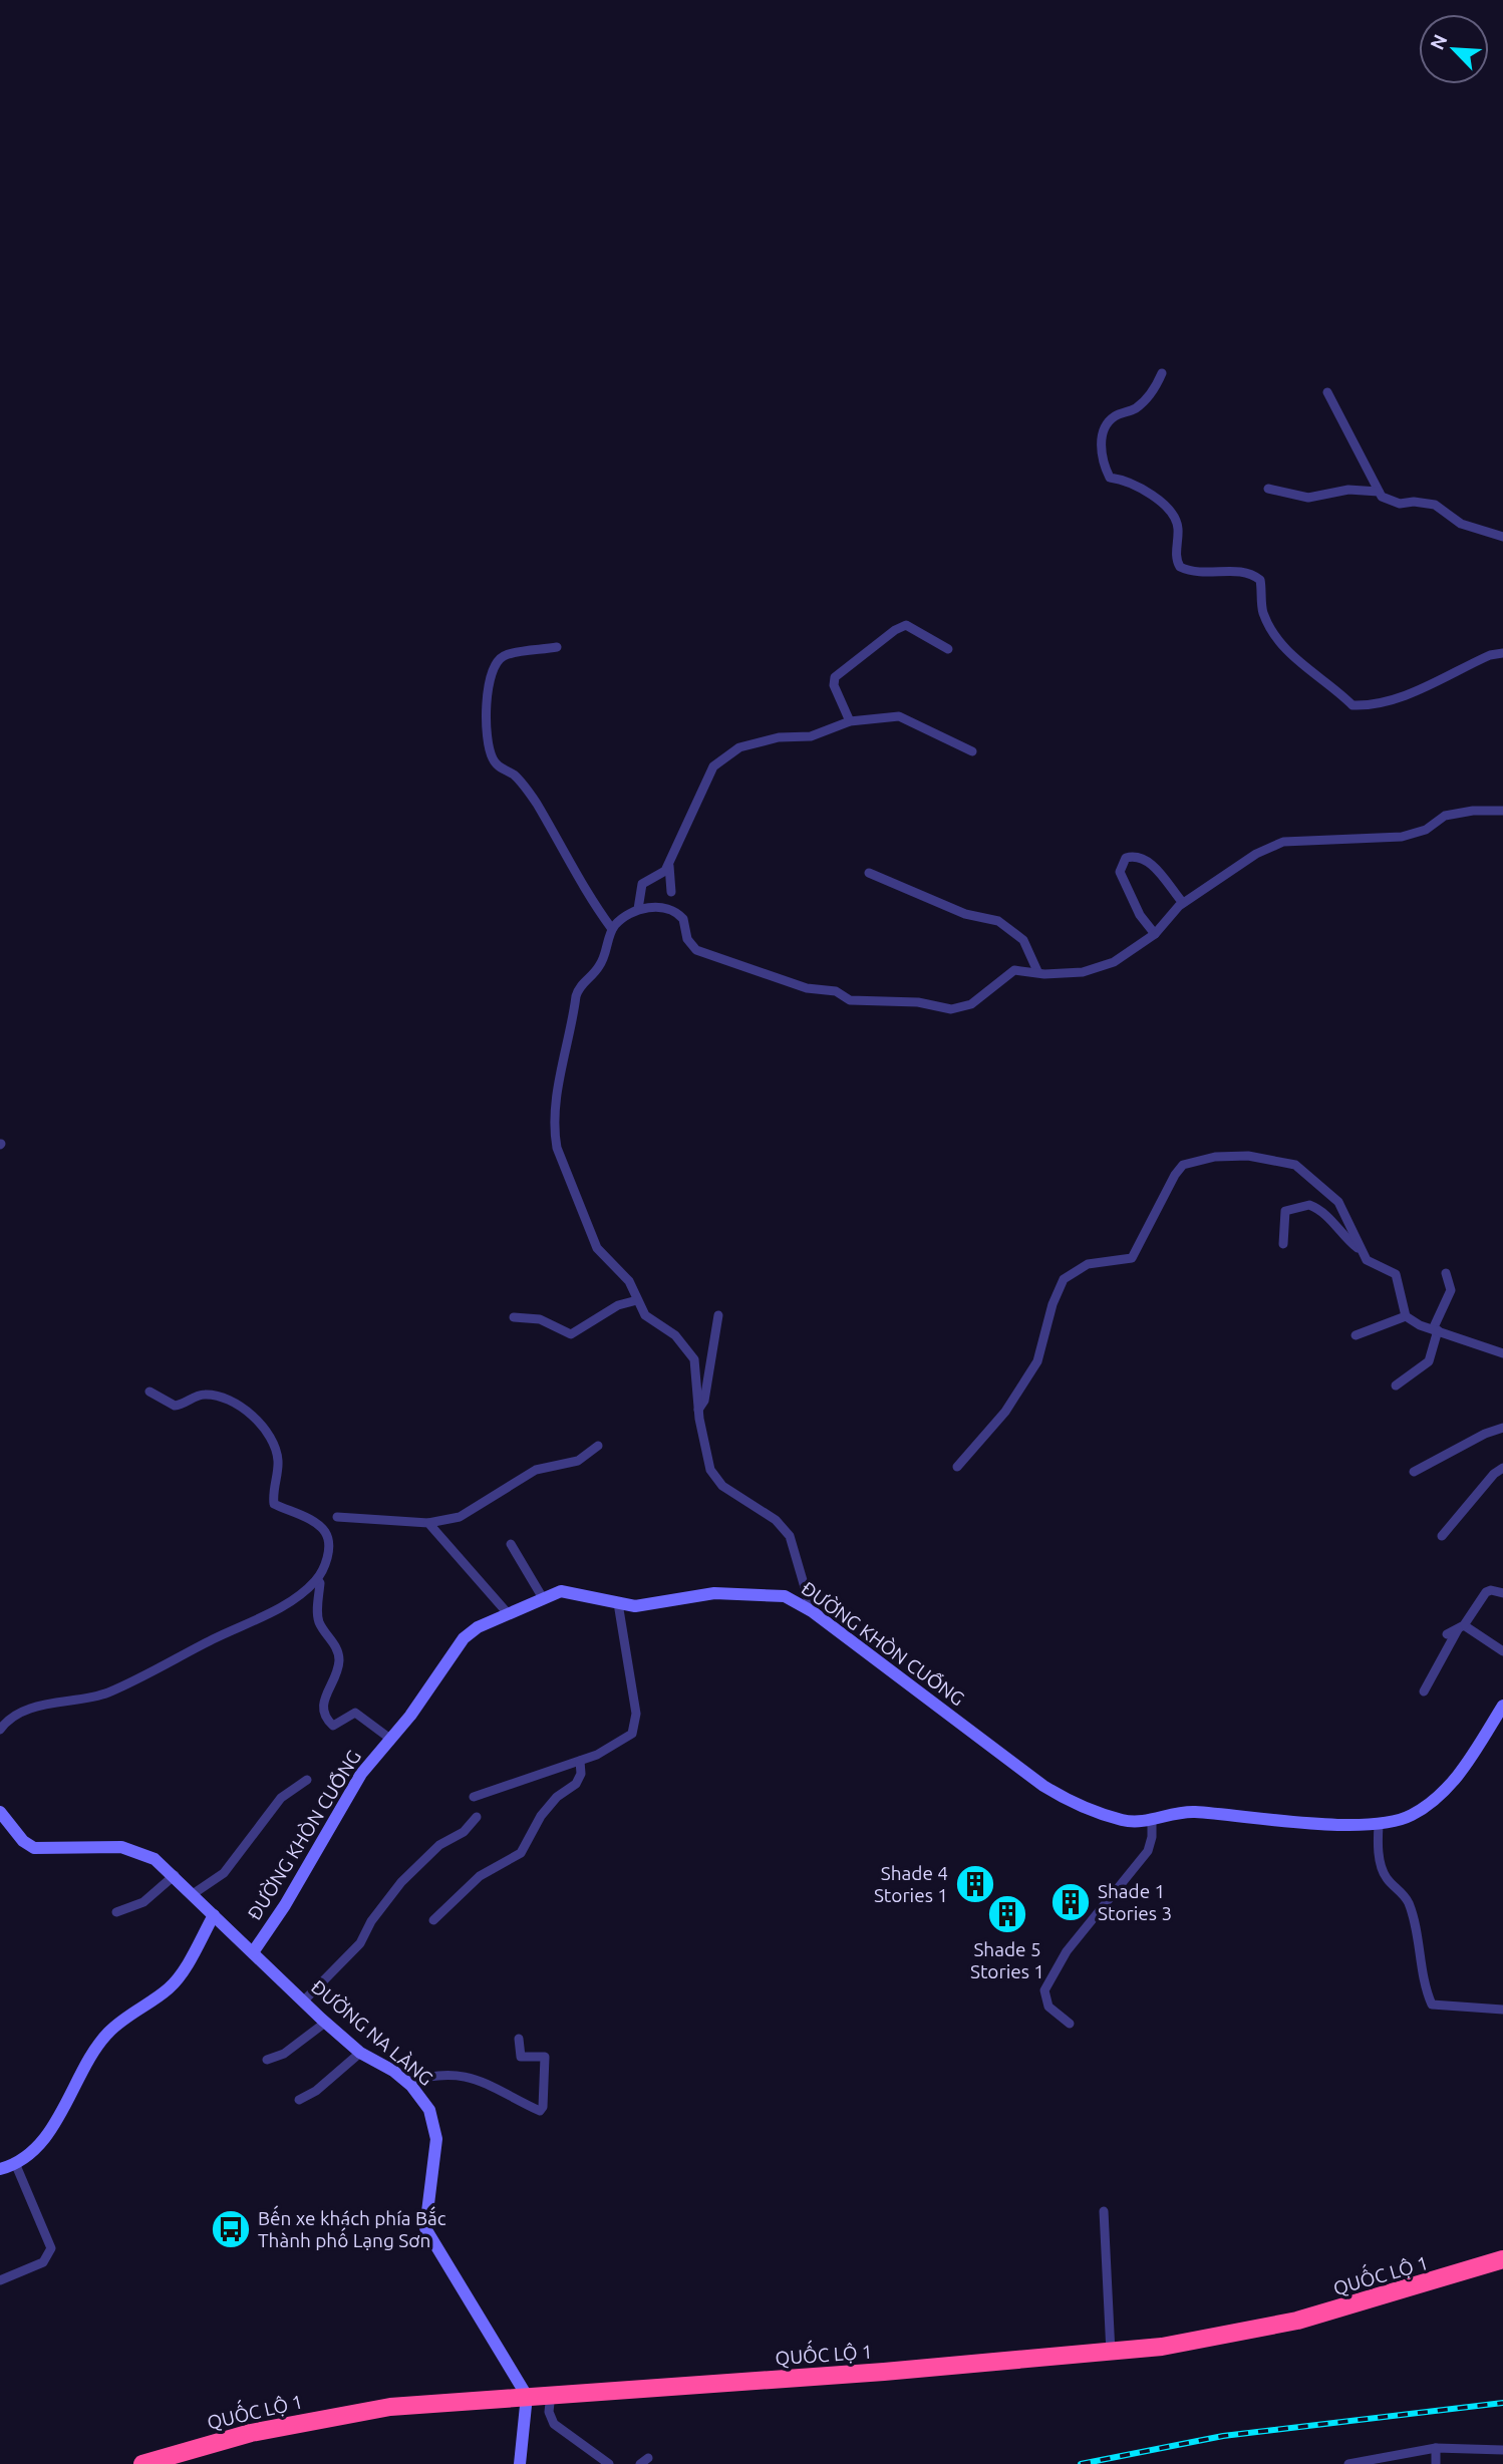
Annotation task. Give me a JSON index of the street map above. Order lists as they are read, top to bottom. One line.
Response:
{"streets":{"highway":["QUỐC LỘ 1"],"street":["ĐƯỜNG KHÒN CUỔNG","ĐƯỜNG NA LÀNG"]},"crossings":[["ĐƯỜNG KHÒN CUỔNG","ĐƯỜNG NA LÀNG"],["ĐƯỜNG NA LÀNG","QUỐC LỘ 1"]],"places":{"building":["Shade 4 Stories 1","Shade 1 Stories 3","Shade 5 Stories 1"],"bus stop":["Bến xe khách phía Bắc Thành phố Lạng Sơn"]},"north":"top left"}
